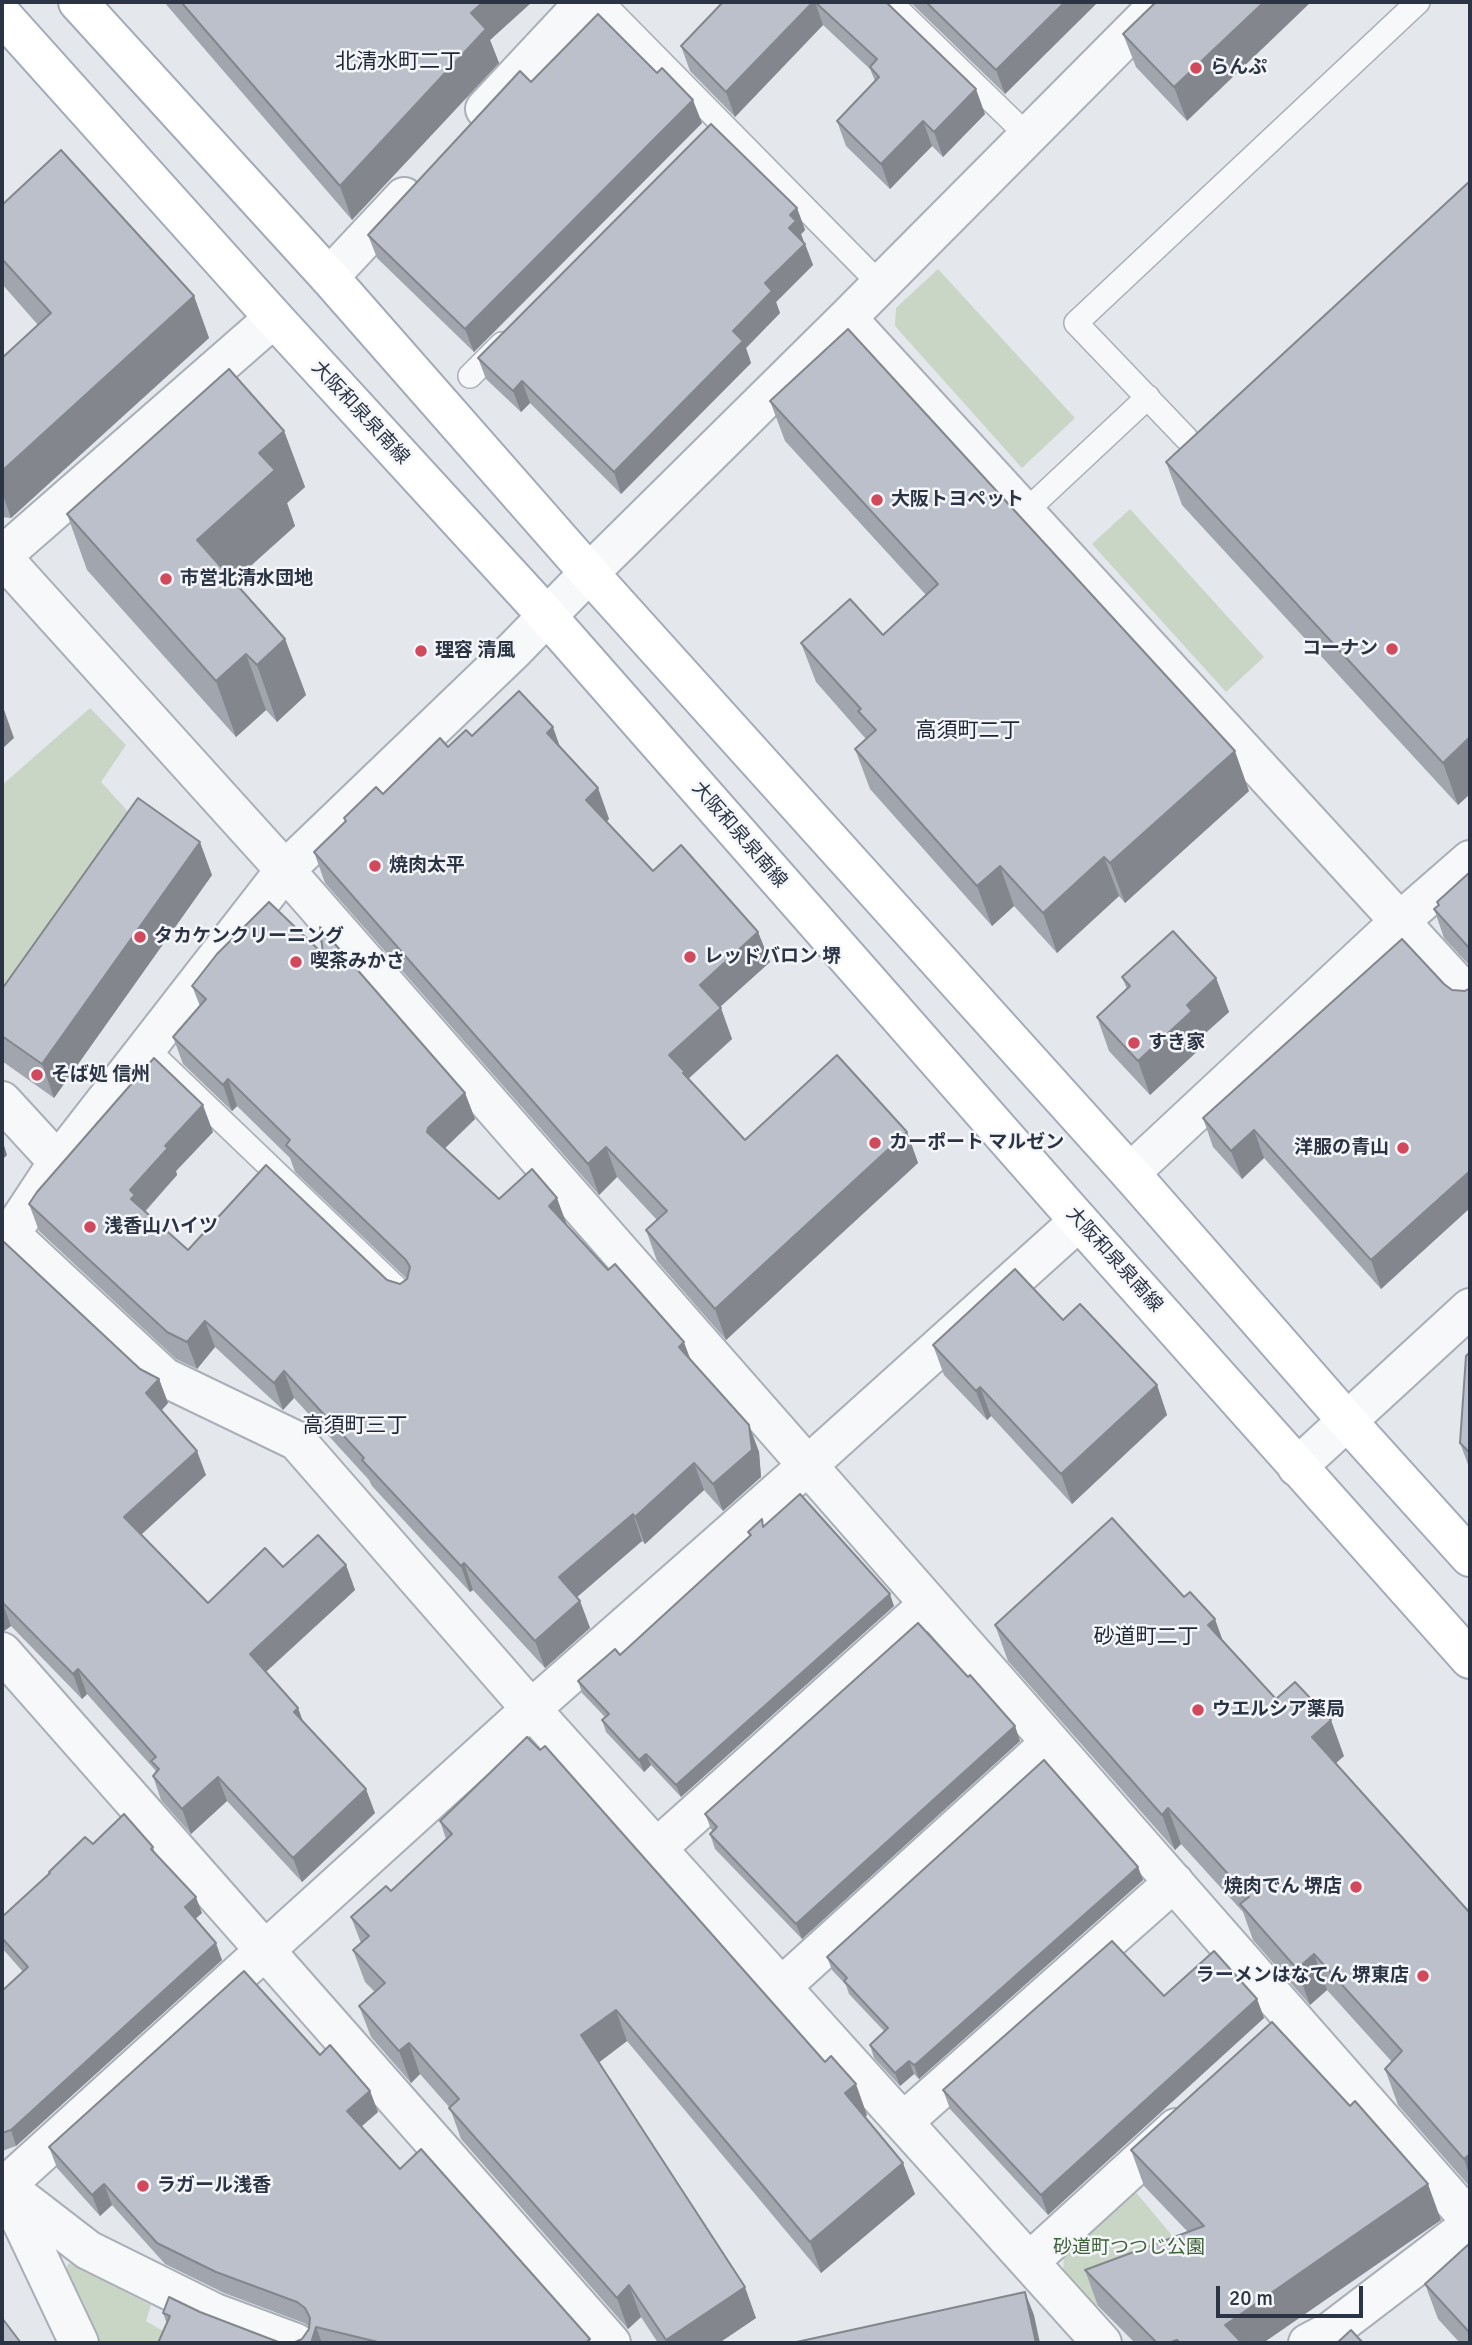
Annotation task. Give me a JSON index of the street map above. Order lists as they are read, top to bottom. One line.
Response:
{"streets":{"main road":["大阪和泉泉南線"]},"districts":["北清水町二丁","高須町二丁","高須町三丁","砂道町二丁"],"parks":["砂道町つつじ公園"],"places":["らんぷ","大阪トヨペット","市営北清水団地","コーナン","理容 清風","焼肉太平","タカケンクリーニング","レッドバロン 堺","喫茶みかさ","すき家","そば処 信州","カーポート マルゼン","洋服の青山","浅香山ハイツ","ウエルシア薬局","焼肉でん 堺店","ラーメンはなてん 堺東店","ラガール浅香"],"scale_bar":"20 m"}
